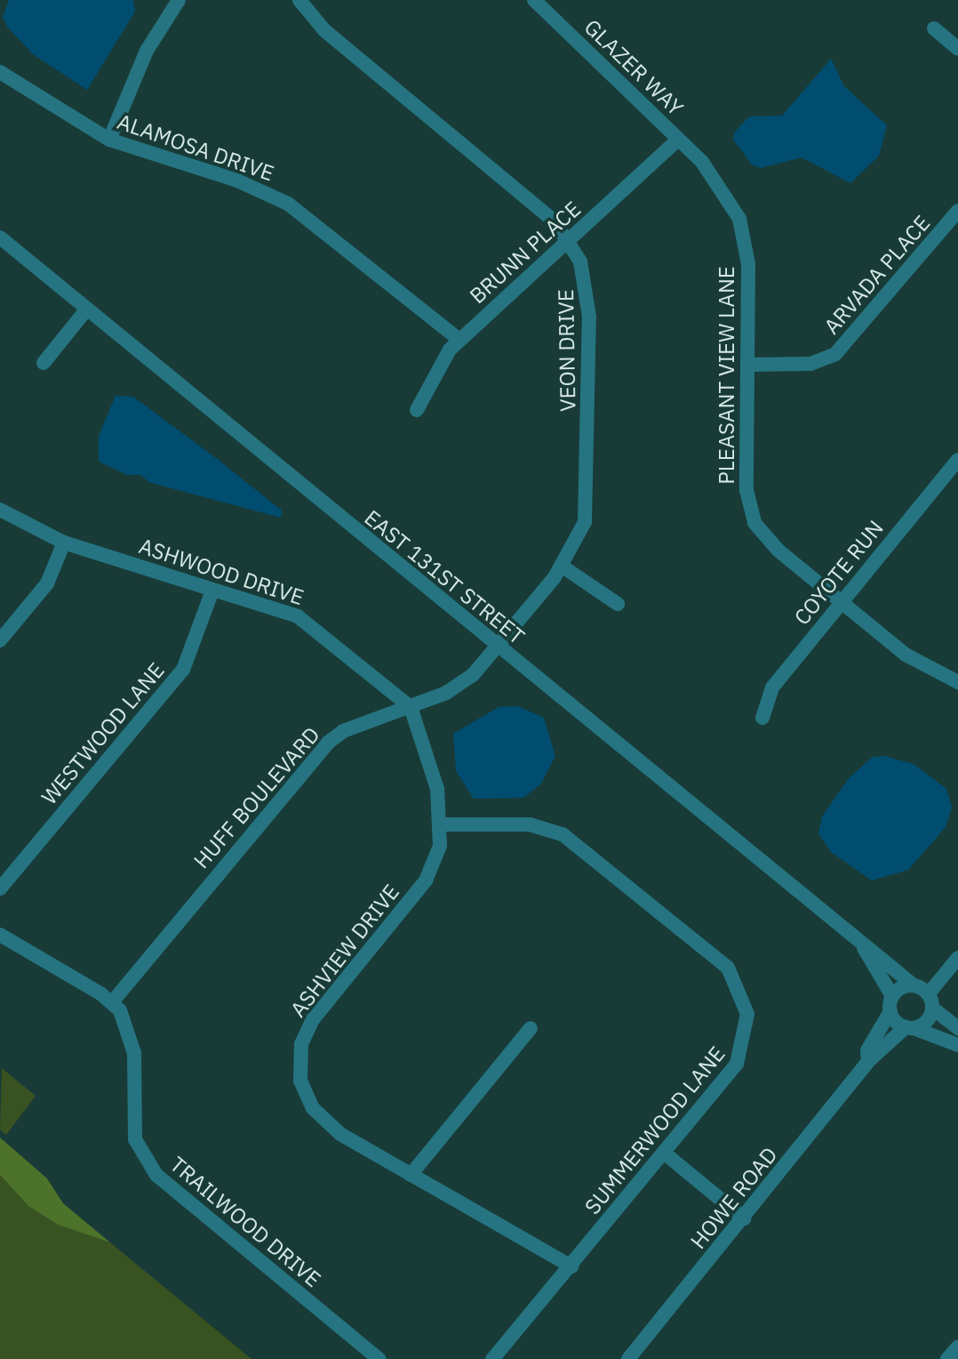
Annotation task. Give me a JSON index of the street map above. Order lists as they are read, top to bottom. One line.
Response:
{"streets":{"street":["GLAZER WAY","ALAMOSA DRIVE","BRUNN PLACE","ARVADA PLACE","VEON DRIVE","PLEASANT VIEW LANE","ASHWOOD DRIVE","COYOTE RUN","EAST 131ST STREET","WESTWOOD LANE","HUFF BOULEVARD","ASHVIEW DRIVE","SUMMERWOOD LANE","HOWE ROAD","TRAILWOOD DRIVE"]},"crossings":[["GLAZER WAY","BRUNN PLACE"],["GLAZER WAY","PLEASANT VIEW LANE"],["ALAMOSA DRIVE","BRUNN PLACE"],["BRUNN PLACE","VEON DRIVE"],["BRUNN PLACE","PLEASANT VIEW LANE"],["ARVADA PLACE","PLEASANT VIEW LANE"],["VEON DRIVE","EAST 131ST STREET"],["VEON DRIVE","HUFF BOULEVARD"],["PLEASANT VIEW LANE","COYOTE RUN"],["ASHWOOD DRIVE","WESTWOOD LANE"],["ASHWOOD DRIVE","HUFF BOULEVARD"],["ASHWOOD DRIVE","ASHVIEW DRIVE"],["EAST 131ST STREET","HUFF BOULEVARD"],["EAST 131ST STREET","HOWE ROAD"],["HUFF BOULEVARD","ASHVIEW DRIVE"],["HUFF BOULEVARD","TRAILWOOD DRIVE"],["ASHVIEW DRIVE","SUMMERWOOD LANE"]]}
